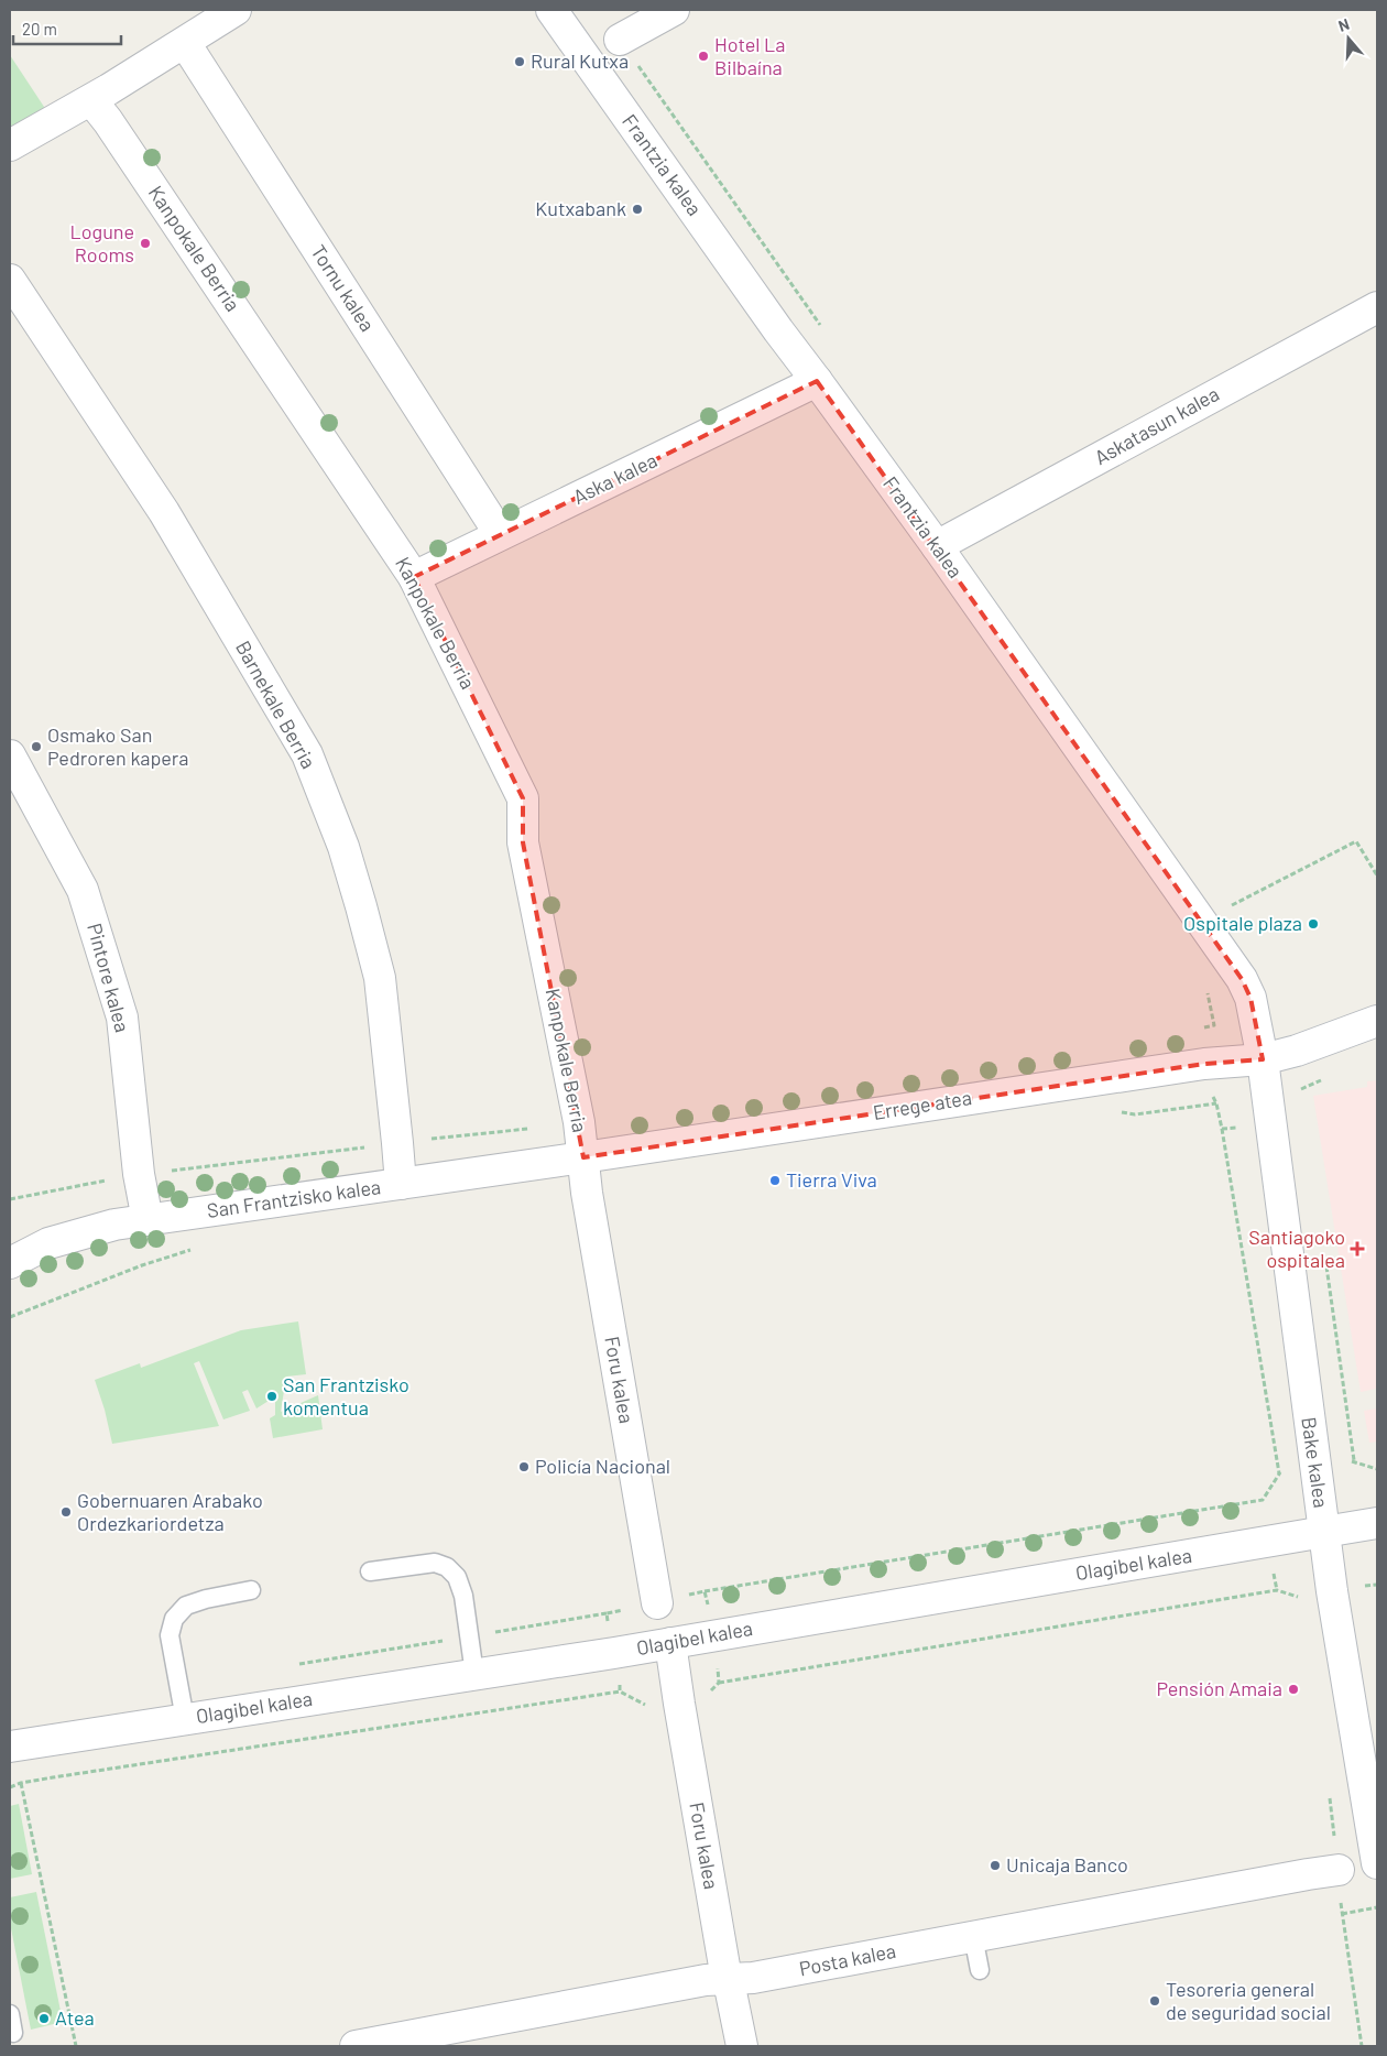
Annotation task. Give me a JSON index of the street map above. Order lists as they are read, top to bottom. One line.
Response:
{"streets":{"street":["Frantzia kalea","Kanpokale Berria","Tornu kalea","Askatasun kalea","Aska kalea","Barnekale Berria","Pintore kalea","Errege atea","San Frantzisko kalea","Foru kalea","Bake kalea","Olagibel kalea","Posta kalea"]},"crossings":[["Frantzia kalea","Askatasun kalea"],["Frantzia kalea","Aska kalea"],["Frantzia kalea","Errege atea"],["Frantzia kalea","Bake kalea"],["Kanpokale Berria","Aska kalea"],["Kanpokale Berria","Errege atea"],["Kanpokale Berria","San Frantzisko kalea"],["Kanpokale Berria","Foru kalea"],["Tornu kalea","Aska kalea"],["Barnekale Berria","San Frantzisko kalea"],["Pintore kalea","San Frantzisko kalea"],["Errege atea","San Frantzisko kalea"],["Errege atea","Foru kalea"],["Errege atea","Bake kalea"],["San Frantzisko kalea","Foru kalea"],["Foru kalea","Olagibel kalea"],["Foru kalea","Posta kalea"],["Bake kalea","Olagibel kalea"]],"places":{"other":["Hotel La Bilbaína","Rural Kutxa","Kutxabank","Logune Rooms","Osmako San Pedroren kapera","Ospitale plaza","Tierra Viva","San Frantzisko komentua","Policía Nacional","Gobernuaren Arabako Ordezkariordetza","Pensión Amaia","Unicaja Banco","Tesoreria general de seguridad social","Atea"],"health":["Santiagoko ospitalea"]},"scale_bar":"20 m","north":"top"}
